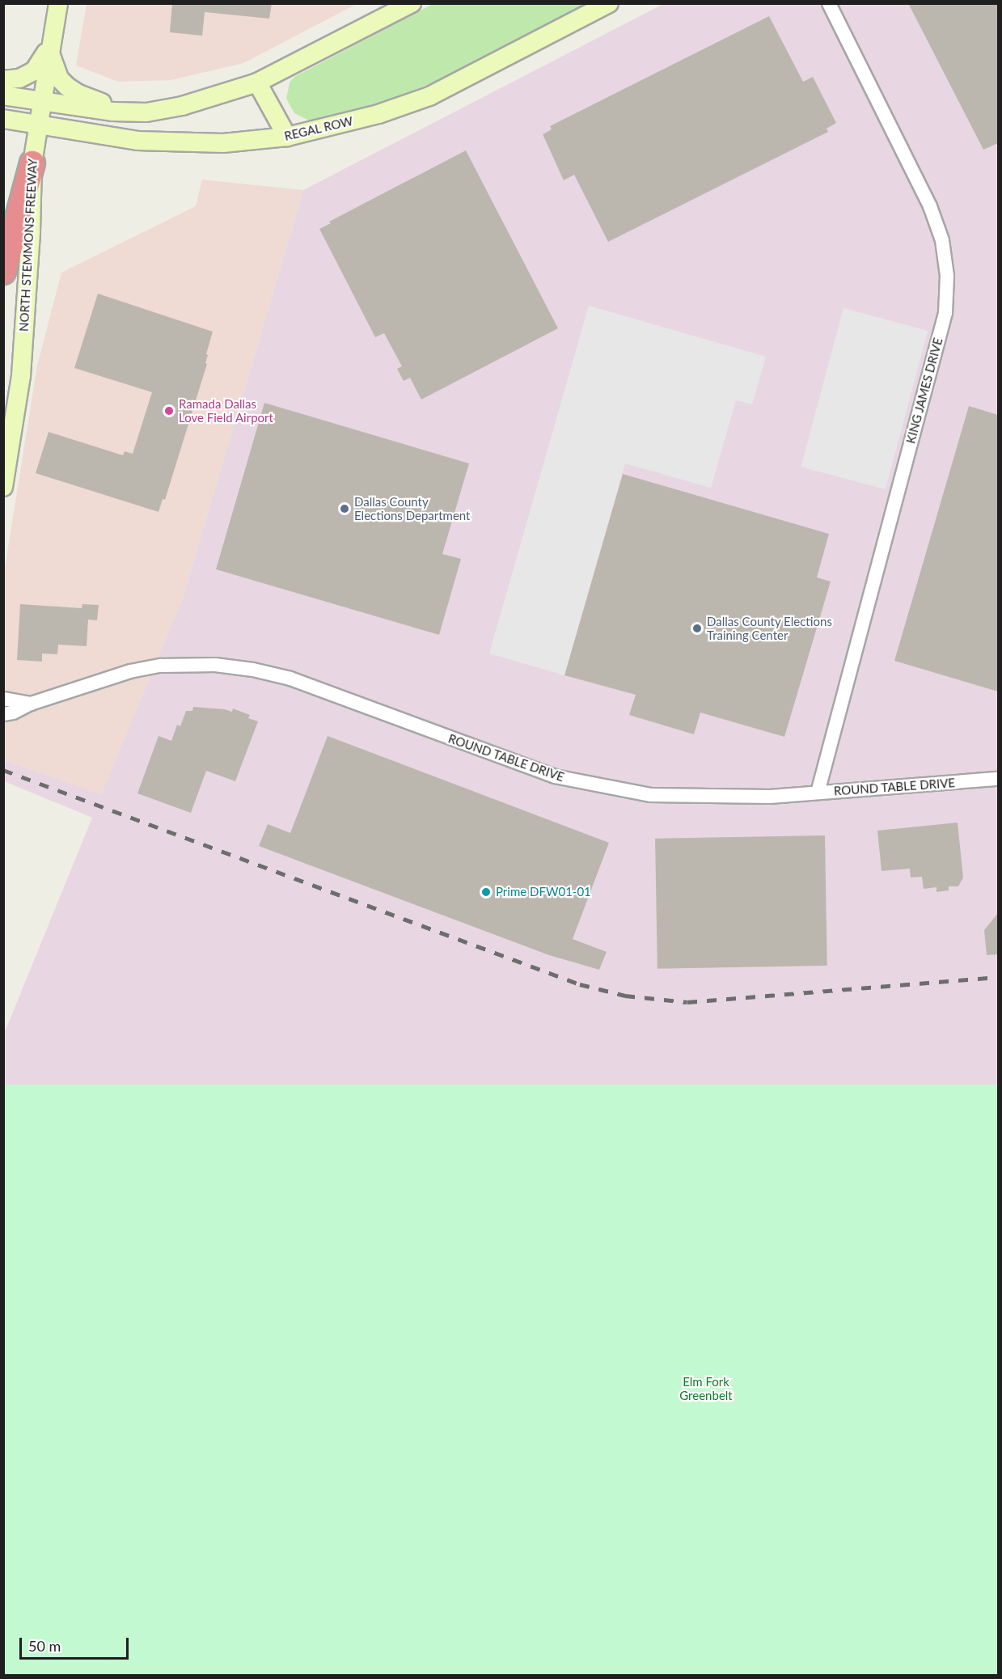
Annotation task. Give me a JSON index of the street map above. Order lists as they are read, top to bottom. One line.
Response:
{"streets":{"main road":["REGAL ROW","NORTH STEMMONS FREEWAY"],"street":["KING JAMES DRIVE","ROUND TABLE DRIVE"]},"crossings":[["REGAL ROW","NORTH STEMMONS FREEWAY"],["KING JAMES DRIVE","ROUND TABLE DRIVE"]],"parks":["Elm Fork Greenbelt"],"places":["Ramada Dallas Love Field Airport","Dallas County Elections Department","Dallas County Elections Training Center","Prime DFW01-01"],"scale_bar":"50 m"}
